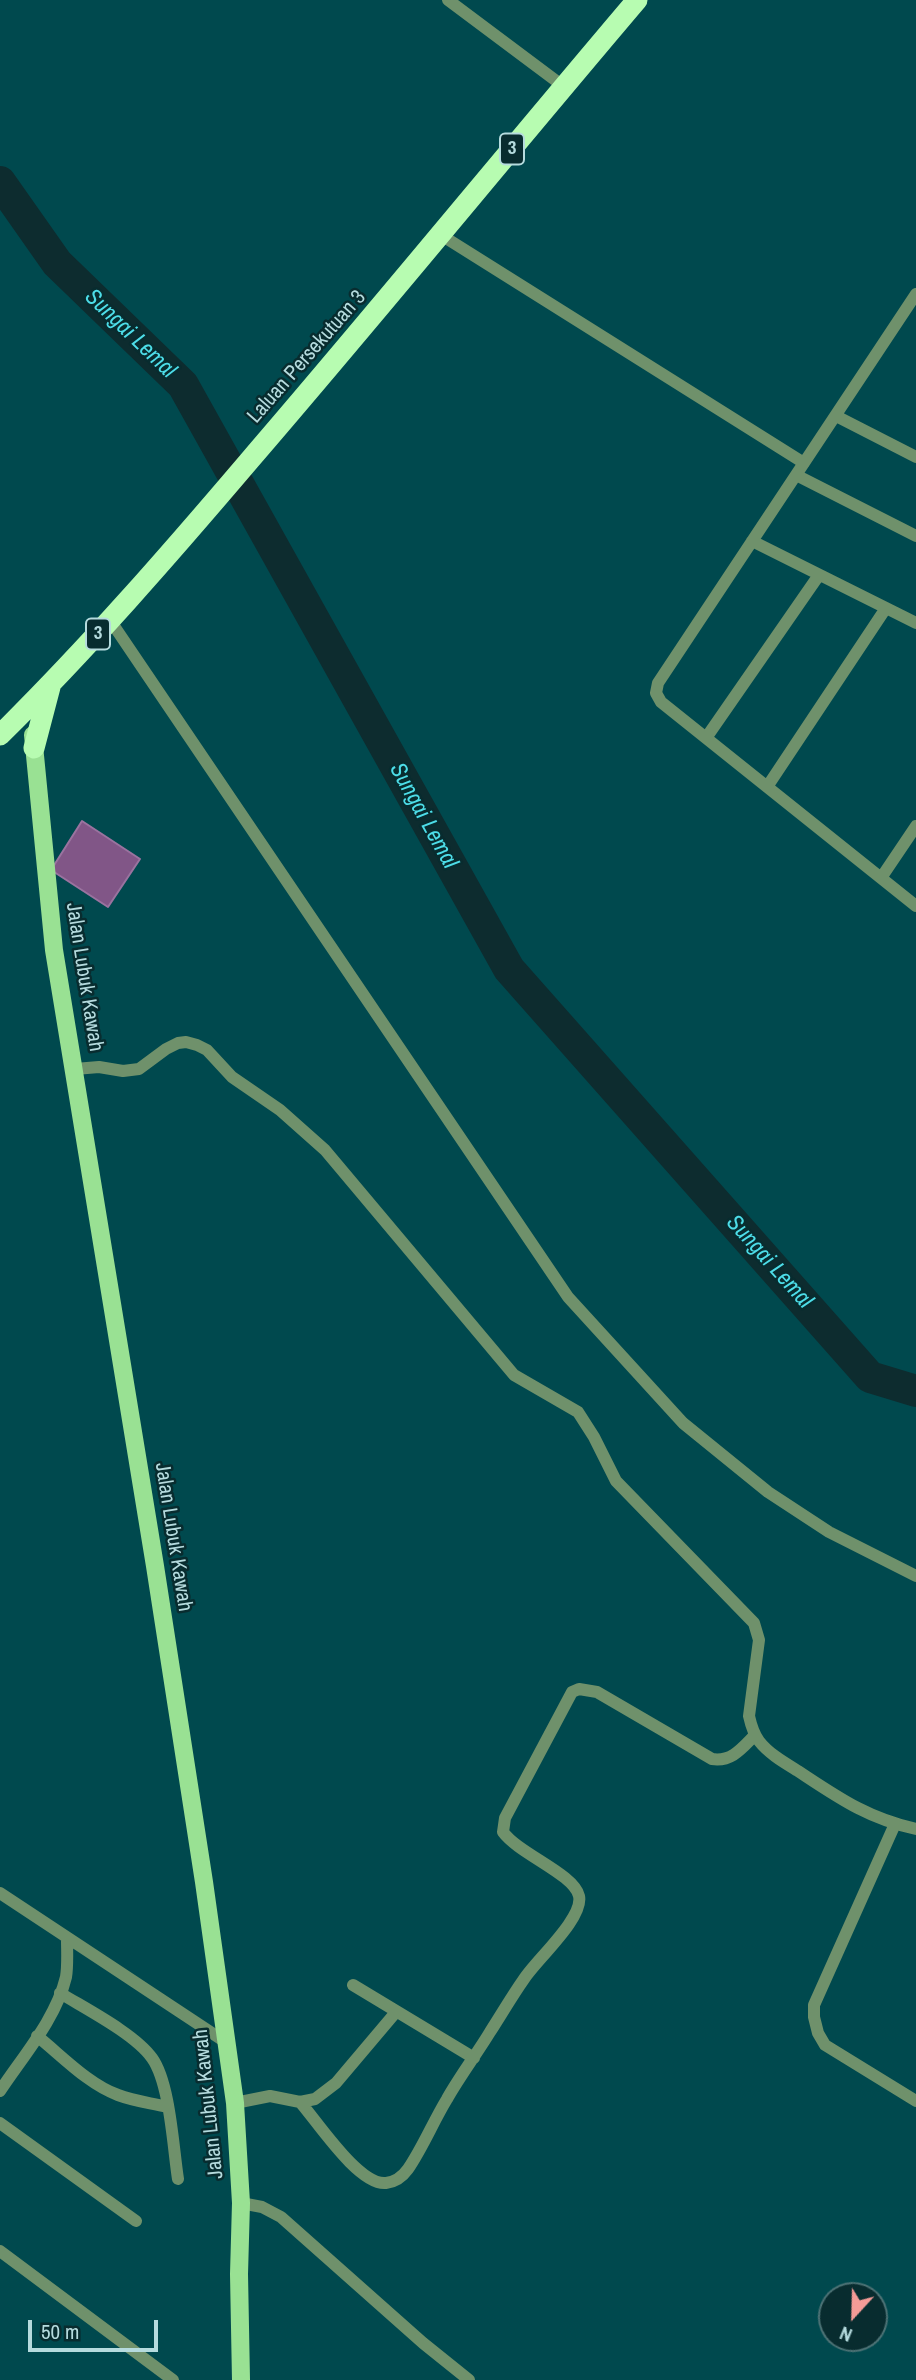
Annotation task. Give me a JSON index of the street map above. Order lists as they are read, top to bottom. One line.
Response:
{"streets":{"highway":["3","Laluan Persekutuan 3"],"main road":["Jalan Lubuk Kawah"]},"crossings":[["Laluan Persekutuan 3","Jalan Lubuk Kawah"]],"water":["Sungai Lemal"],"scale_bar":"50 m","north":"bottom"}
